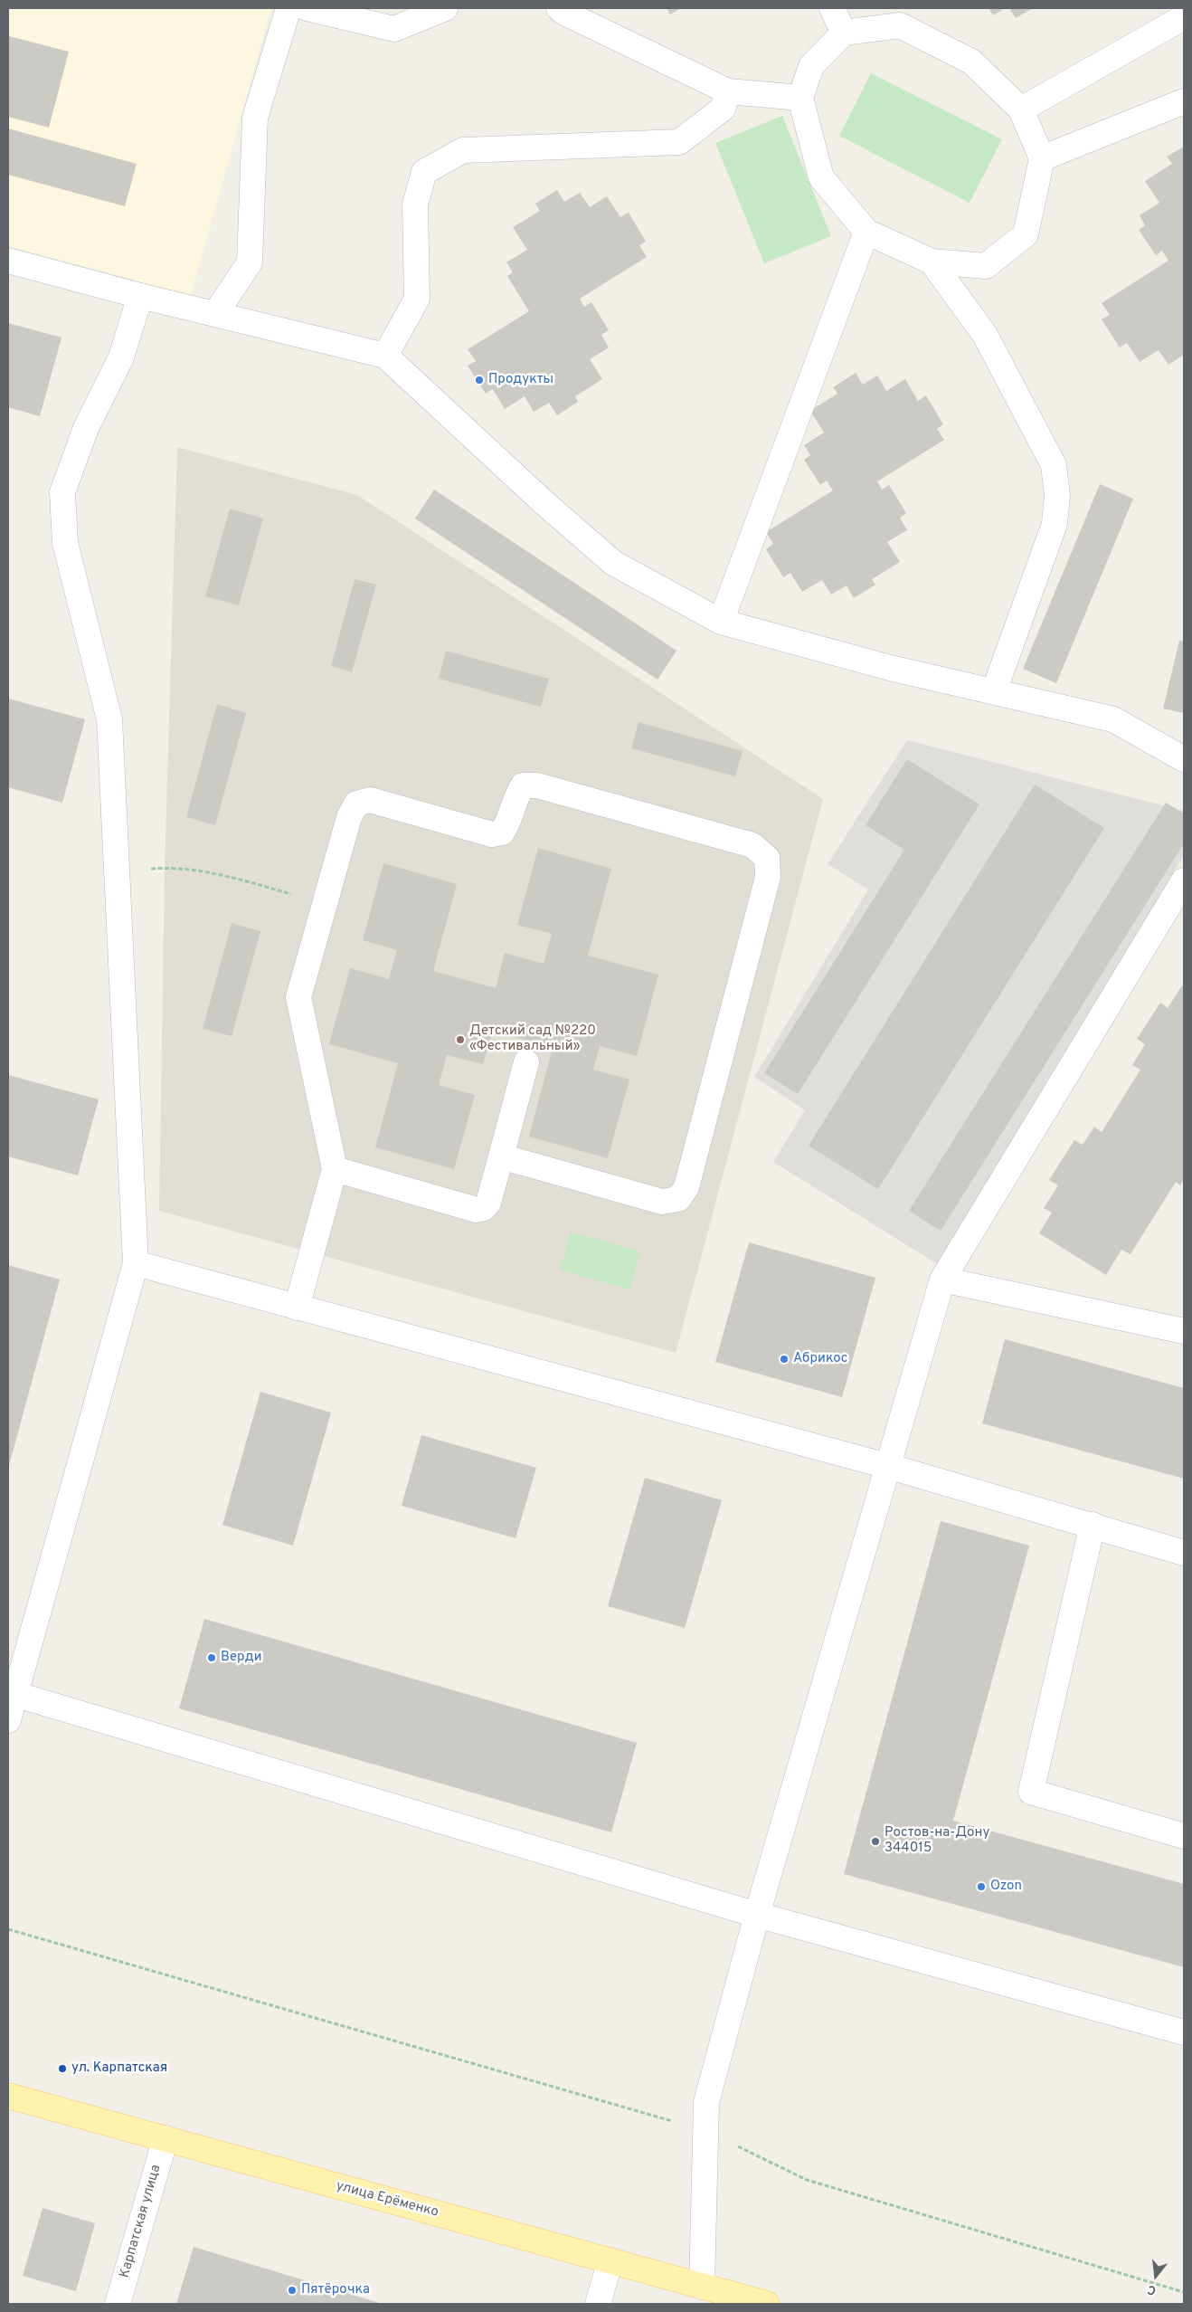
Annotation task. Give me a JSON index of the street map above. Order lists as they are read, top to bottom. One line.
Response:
{"streets":{"main road":["улица Ерёменко"],"street":["Карпатская улица"]},"crossings":[["улица Ерёменко","Карпатская улица"]],"places":["Продукты","Детский сад №220 «Фестивальный»","Абрикос","Верди","Ростов-на-Дону 344015","Ozon","ул. Карпатская","Пятёрочка"],"north":"bottom"}
